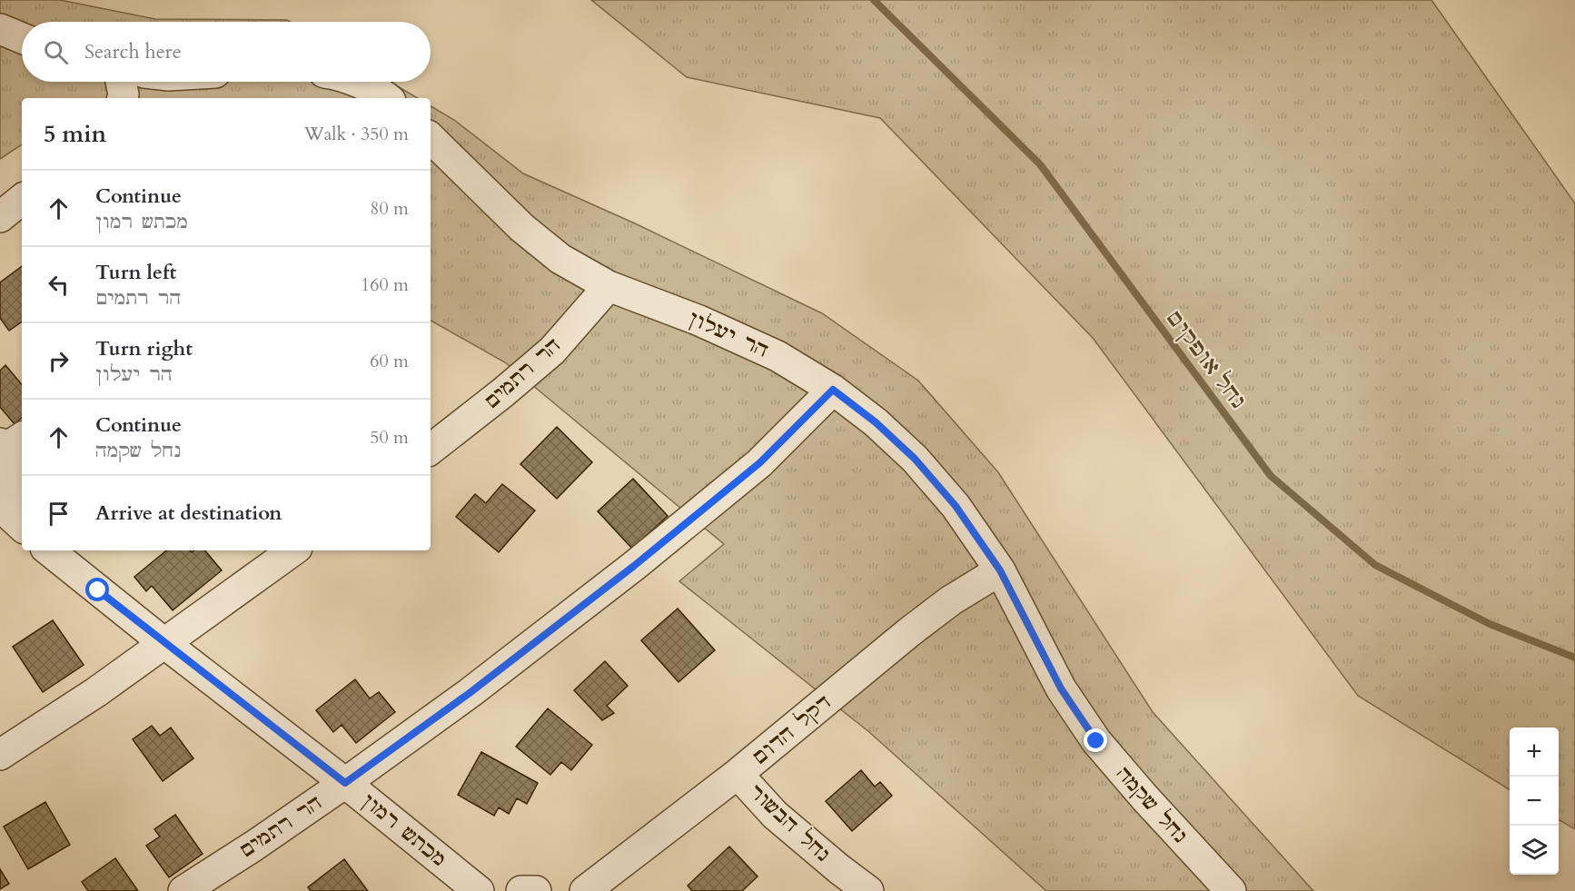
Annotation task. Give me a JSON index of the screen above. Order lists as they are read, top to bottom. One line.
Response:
{"streets":{"street":["הר יעלון","הר רתמים","דקל הדום","נחל שקמה","נחל הבשור","מכתש רמון"]},"crossings":[["הר יעלון","הר רתמים"],["הר יעלון","דקל הדום"],["הר יעלון","נחל שקמה"],["הר רתמים","מכתש רמון"],["דקל הדום","נחל שקמה"],["דקל הדום","נחל הבשור"]],"water":["נחל אופקים"],"page":{"search":"Search here","heading":["5 min","Walk · 350 m"],"list":[["Continue","מכתש רמון","80 m"],["Turn left","הר רתמים","160 m"],["Turn right","הר יעלון","60 m"],["Continue","נחל שקמה","50 m"],"Arrive at destination"],"map_buttons":["+","−"]}}
